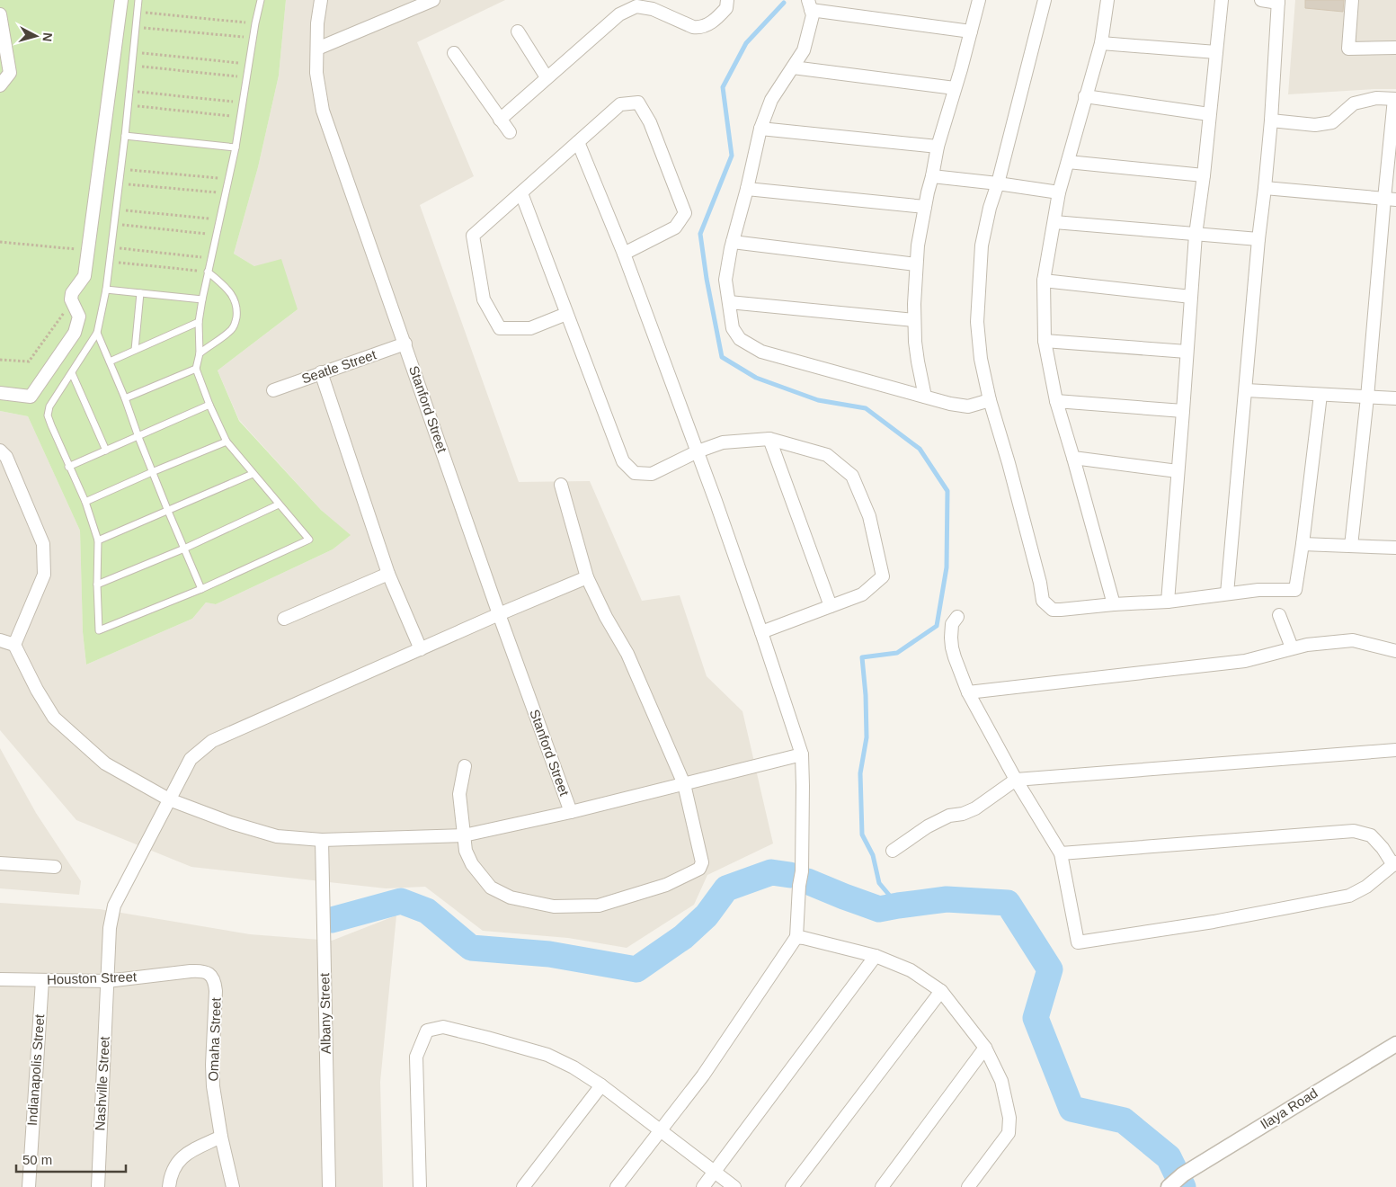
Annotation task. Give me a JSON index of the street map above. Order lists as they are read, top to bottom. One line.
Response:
{"streets":{"street":["Seatle Street","Stanford Street","Houston Street","Albany Street","Omaha Street","Indianapolis Street","Nashville Street","Ilaya Road"]},"crossings":[["Seatle Street","Stanford Street"],["Stanford Street","Nashville Street"],["Houston Street","Omaha Street"],["Houston Street","Indianapolis Street"],["Houston Street","Nashville Street"]],"scale_bar":"50 m","north":"right"}
